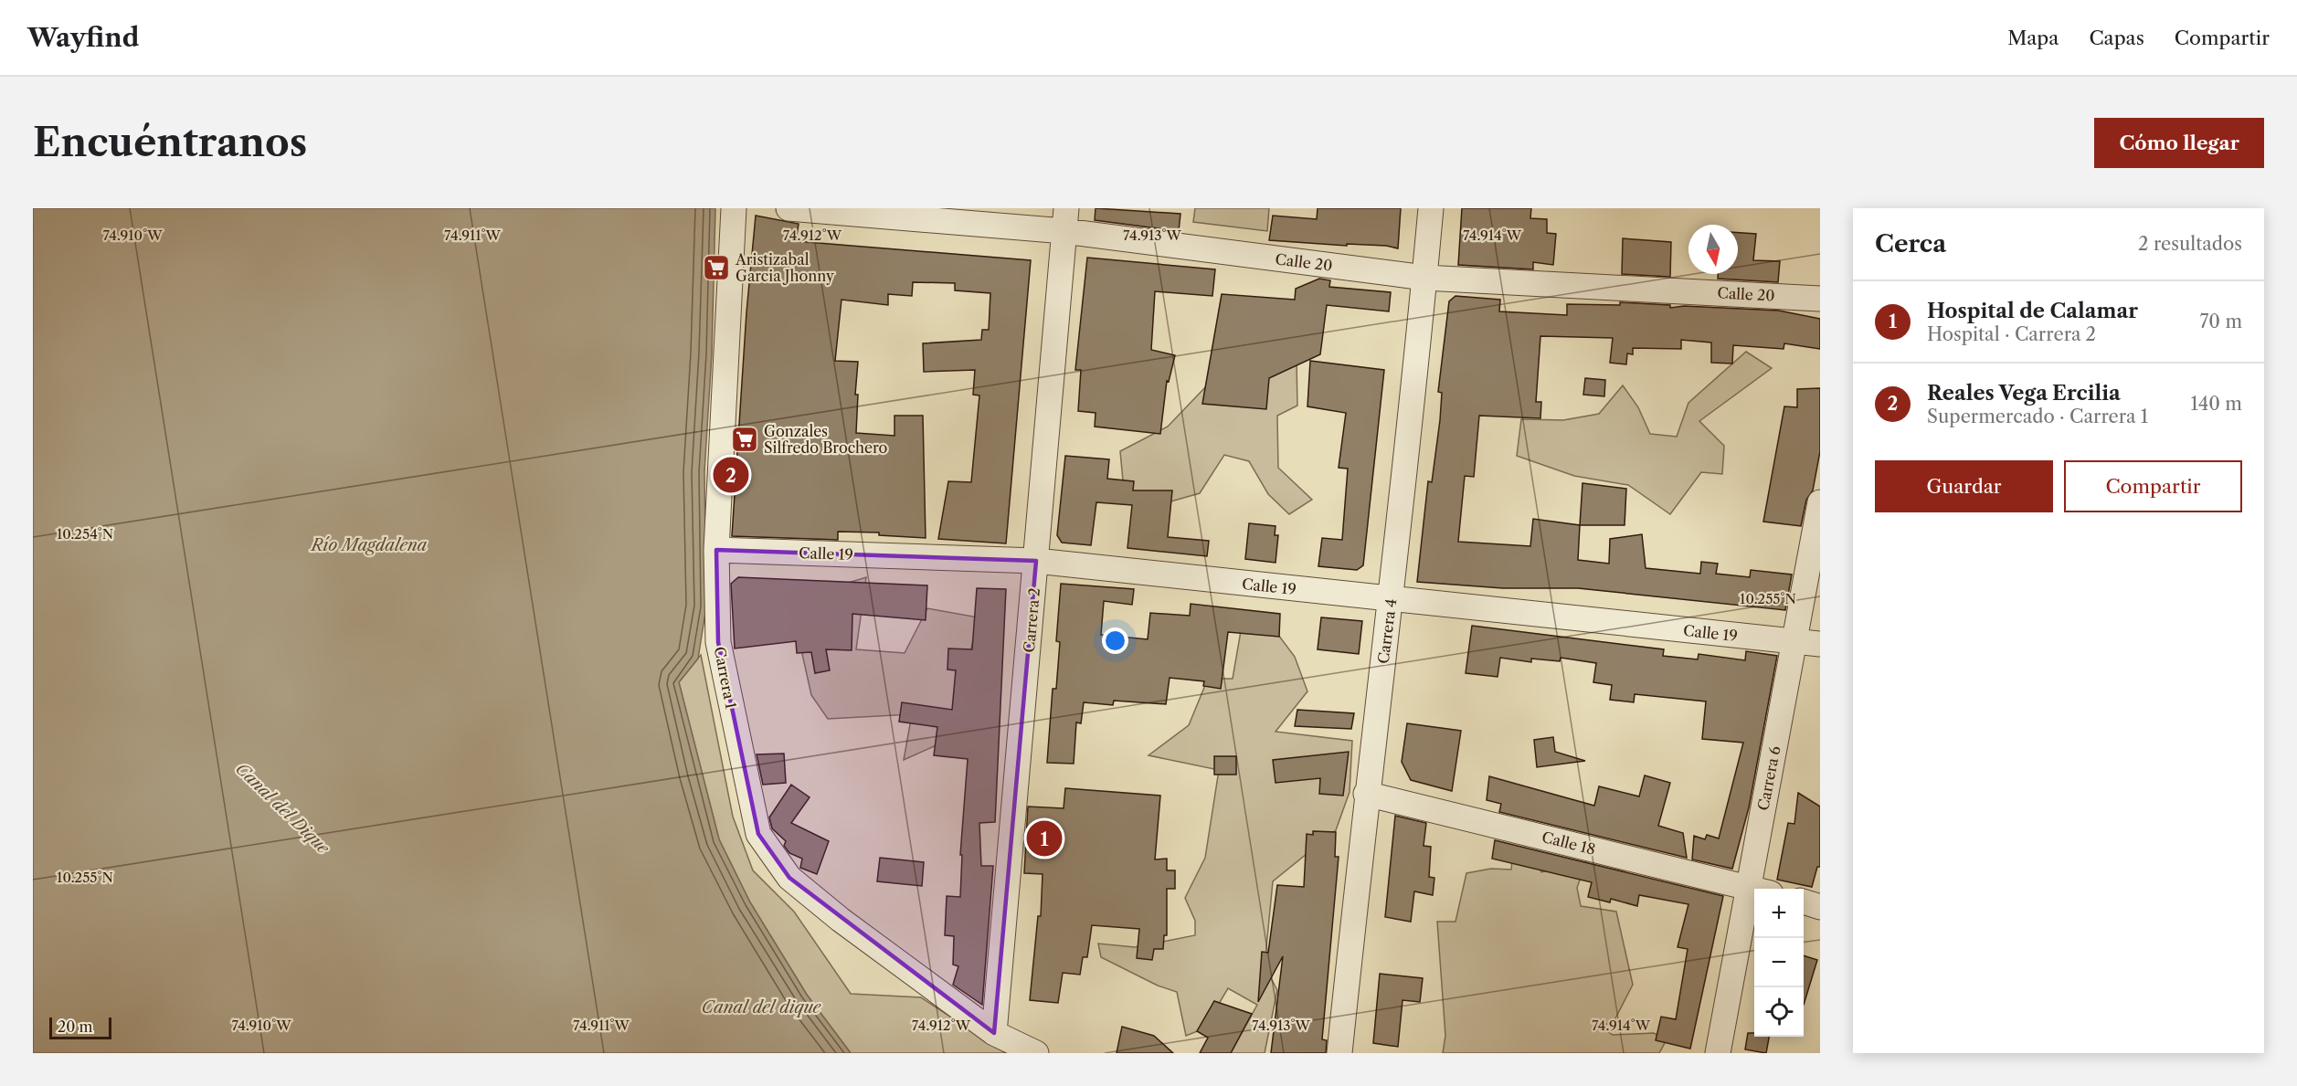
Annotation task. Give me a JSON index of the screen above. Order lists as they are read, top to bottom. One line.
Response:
{"streets":{"street":["Calle 20","Calle 19","Carrera 2","Carrera 4","Carrera 1","Carrera 6","Calle 18"]},"crossings":[["Calle 20","Carrera 2"],["Calle 20","Carrera 4"],["Calle 19","Carrera 2"],["Calle 19","Carrera 4"],["Calle 19","Carrera 1"],["Calle 19","Carrera 6"],["Carrera 2","Carrera 1"],["Carrera 4","Calle 18"]],"water":["Río Magdalena","Canal del Dique","Canal del dique"],"places":{"supermarket":["Aristizabal Garcia Jhonny","Gonzales Silfredo Brochero"]},"scale_bar":"20 m","north":"bottom","page":{"header":"Wayfind","nav":["Mapa","Capas","Compartir"],"buttons":["Cómo llegar",["Guardar","Compartir"]],"title":"Encuéntranos","heading":["Cerca","2 resultados"],"list":[{"mark":"1","name":"Hospital de Calamar","note":"Hospital · Carrera 2","value":"70 m"},{"mark":"2","name":"Reales Vega Ercilia","note":"Supermercado · Carrera 1","value":"140 m"}],"pins":["2","1"],"map_buttons":["+","−"],"scale":"20 m"},"coordinates":["74.910°W","74.911°W","74.912°W","74.913°W","74.914°W","10.254°N","10.255°N"]}
